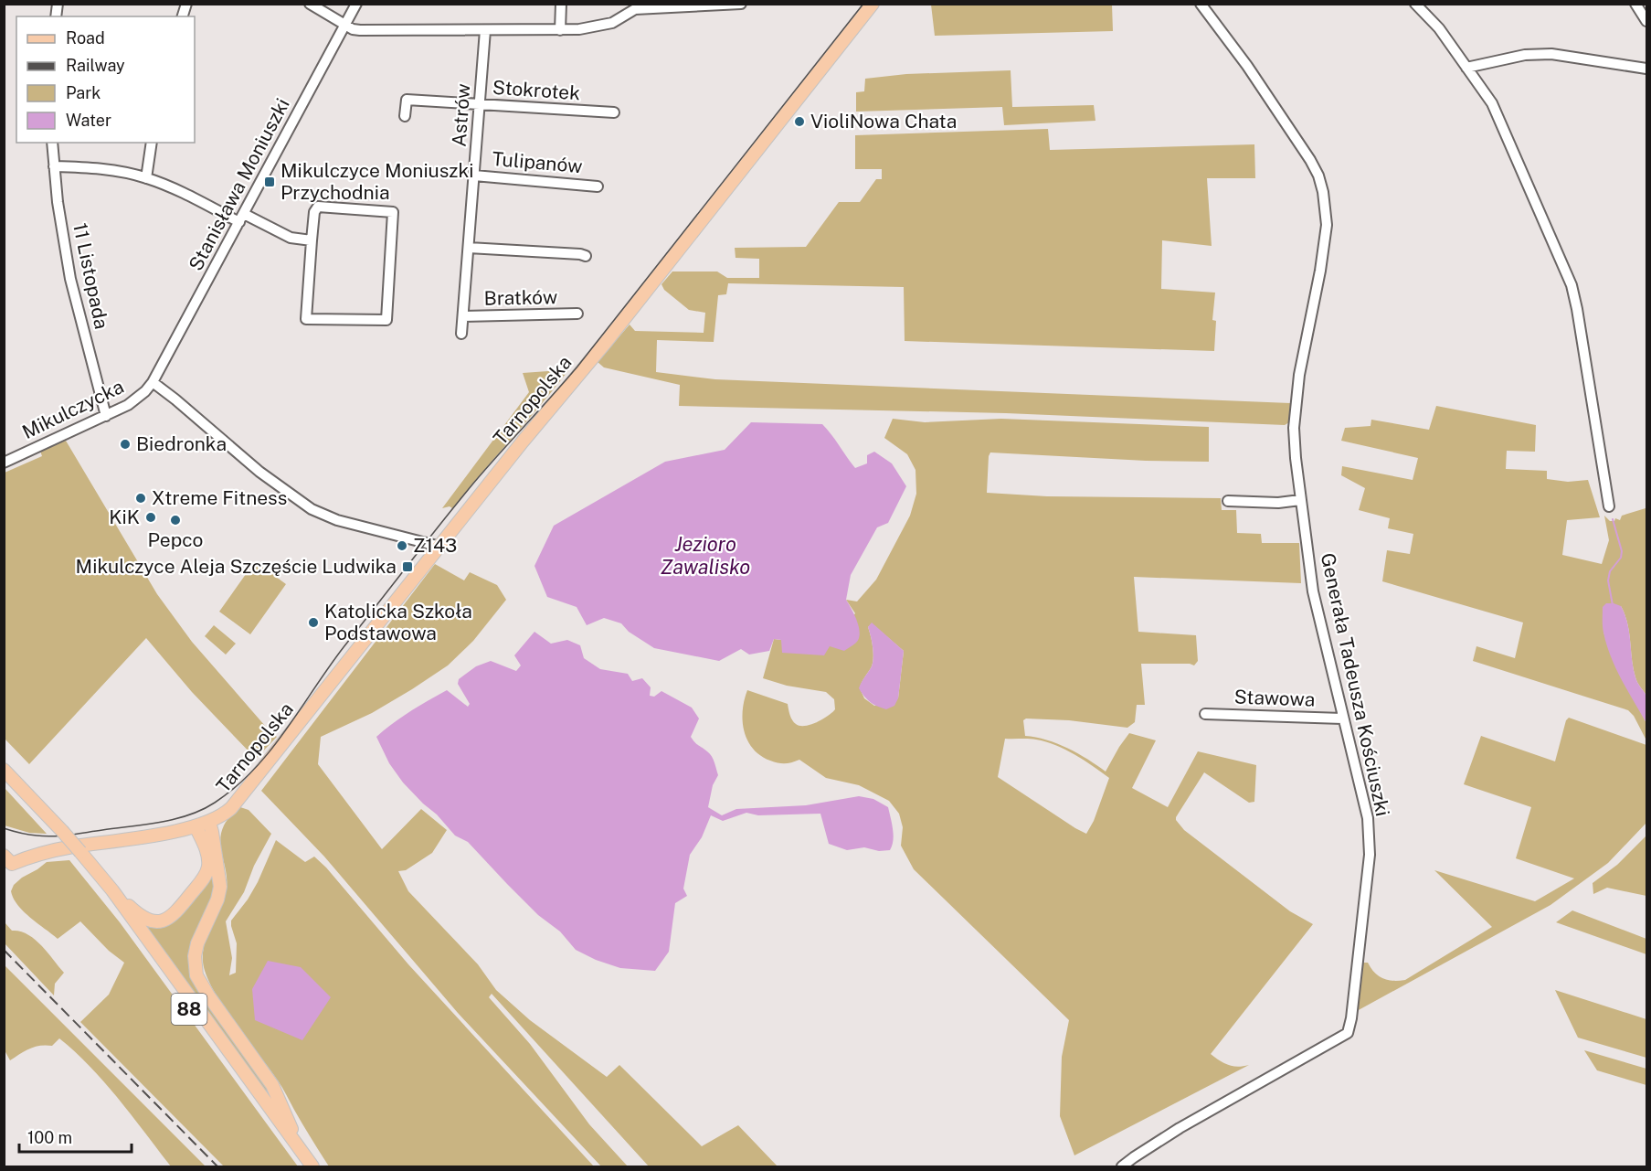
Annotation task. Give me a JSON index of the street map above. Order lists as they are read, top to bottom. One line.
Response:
{"streets":{"main road":["Tarnopolska","88"],"street":["Stokrotek","Astrów","Tulipanów","Stanisława Moniuszki","11 Listopada","Bratków","Mikulczycka","Generała Tadeusza Kościuszki","Stawowa"]},"crossings":[["Stokrotek","Astrów"],["Astrów","Tulipanów"],["Astrów","Bratków"],["Stanisława Moniuszki","Mikulczycka"],["11 Listopada","Mikulczycka"],["Generała Tadeusza Kościuszki","Stawowa"]],"water":["Jezioro Zawalisko"],"places":{"other":["VioliNowa Chata","Biedronka","Xtreme Fitness","KiK","Pepco","Z143","Katolicka Szkoła Podstawowa"],"transit":["Mikulczyce Moniuszki Przychodnia","Mikulczyce Aleja Szczęście Ludwika"]},"legend":["Road","Railway","Park","Water"],"scale_bar":"100 m"}
